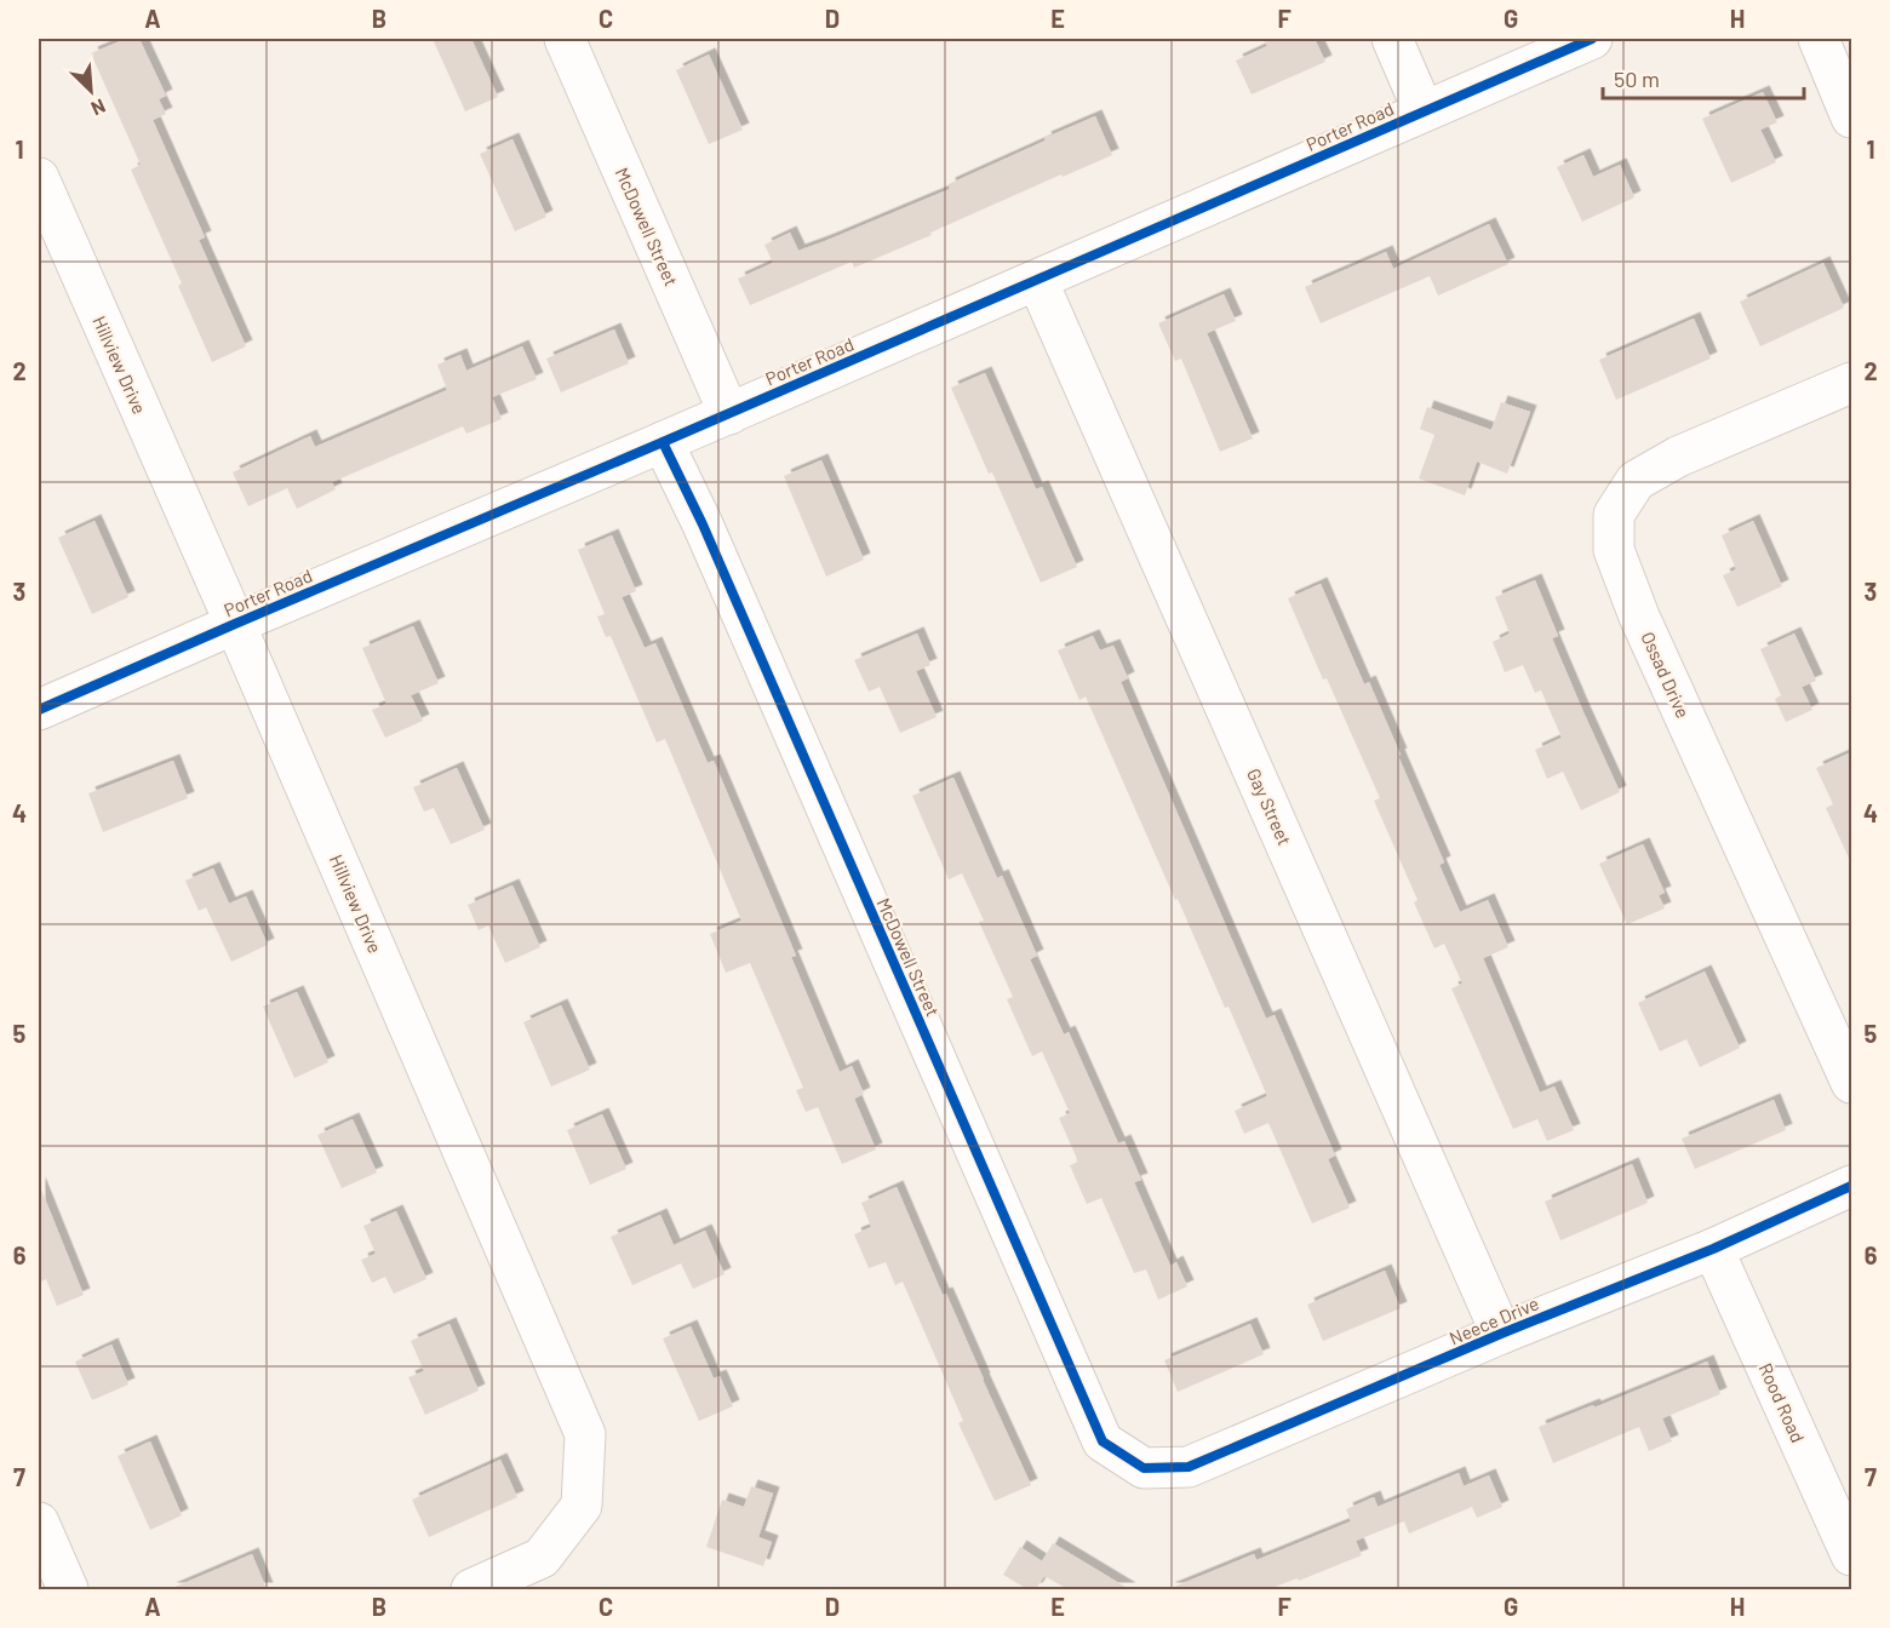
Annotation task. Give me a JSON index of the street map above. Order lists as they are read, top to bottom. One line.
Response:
{"streets":{"street":["Porter Road","McDowell Street","Hillview Drive","Ossad Drive","Gay Street","Neece Drive","Rood Road"]},"crossings":[["Porter Road","McDowell Street"],["Porter Road","Hillview Drive"],["Porter Road","Gay Street"],["McDowell Street","Neece Drive"],["Gay Street","Neece Drive"],["Neece Drive","Rood Road"]],"scale_bar":"50 m","north":"bottom right","grid":{"columns":["A","B","C","D","E","F","G","H"],"rows":["1","2","3","4","5","6","7"]}}
